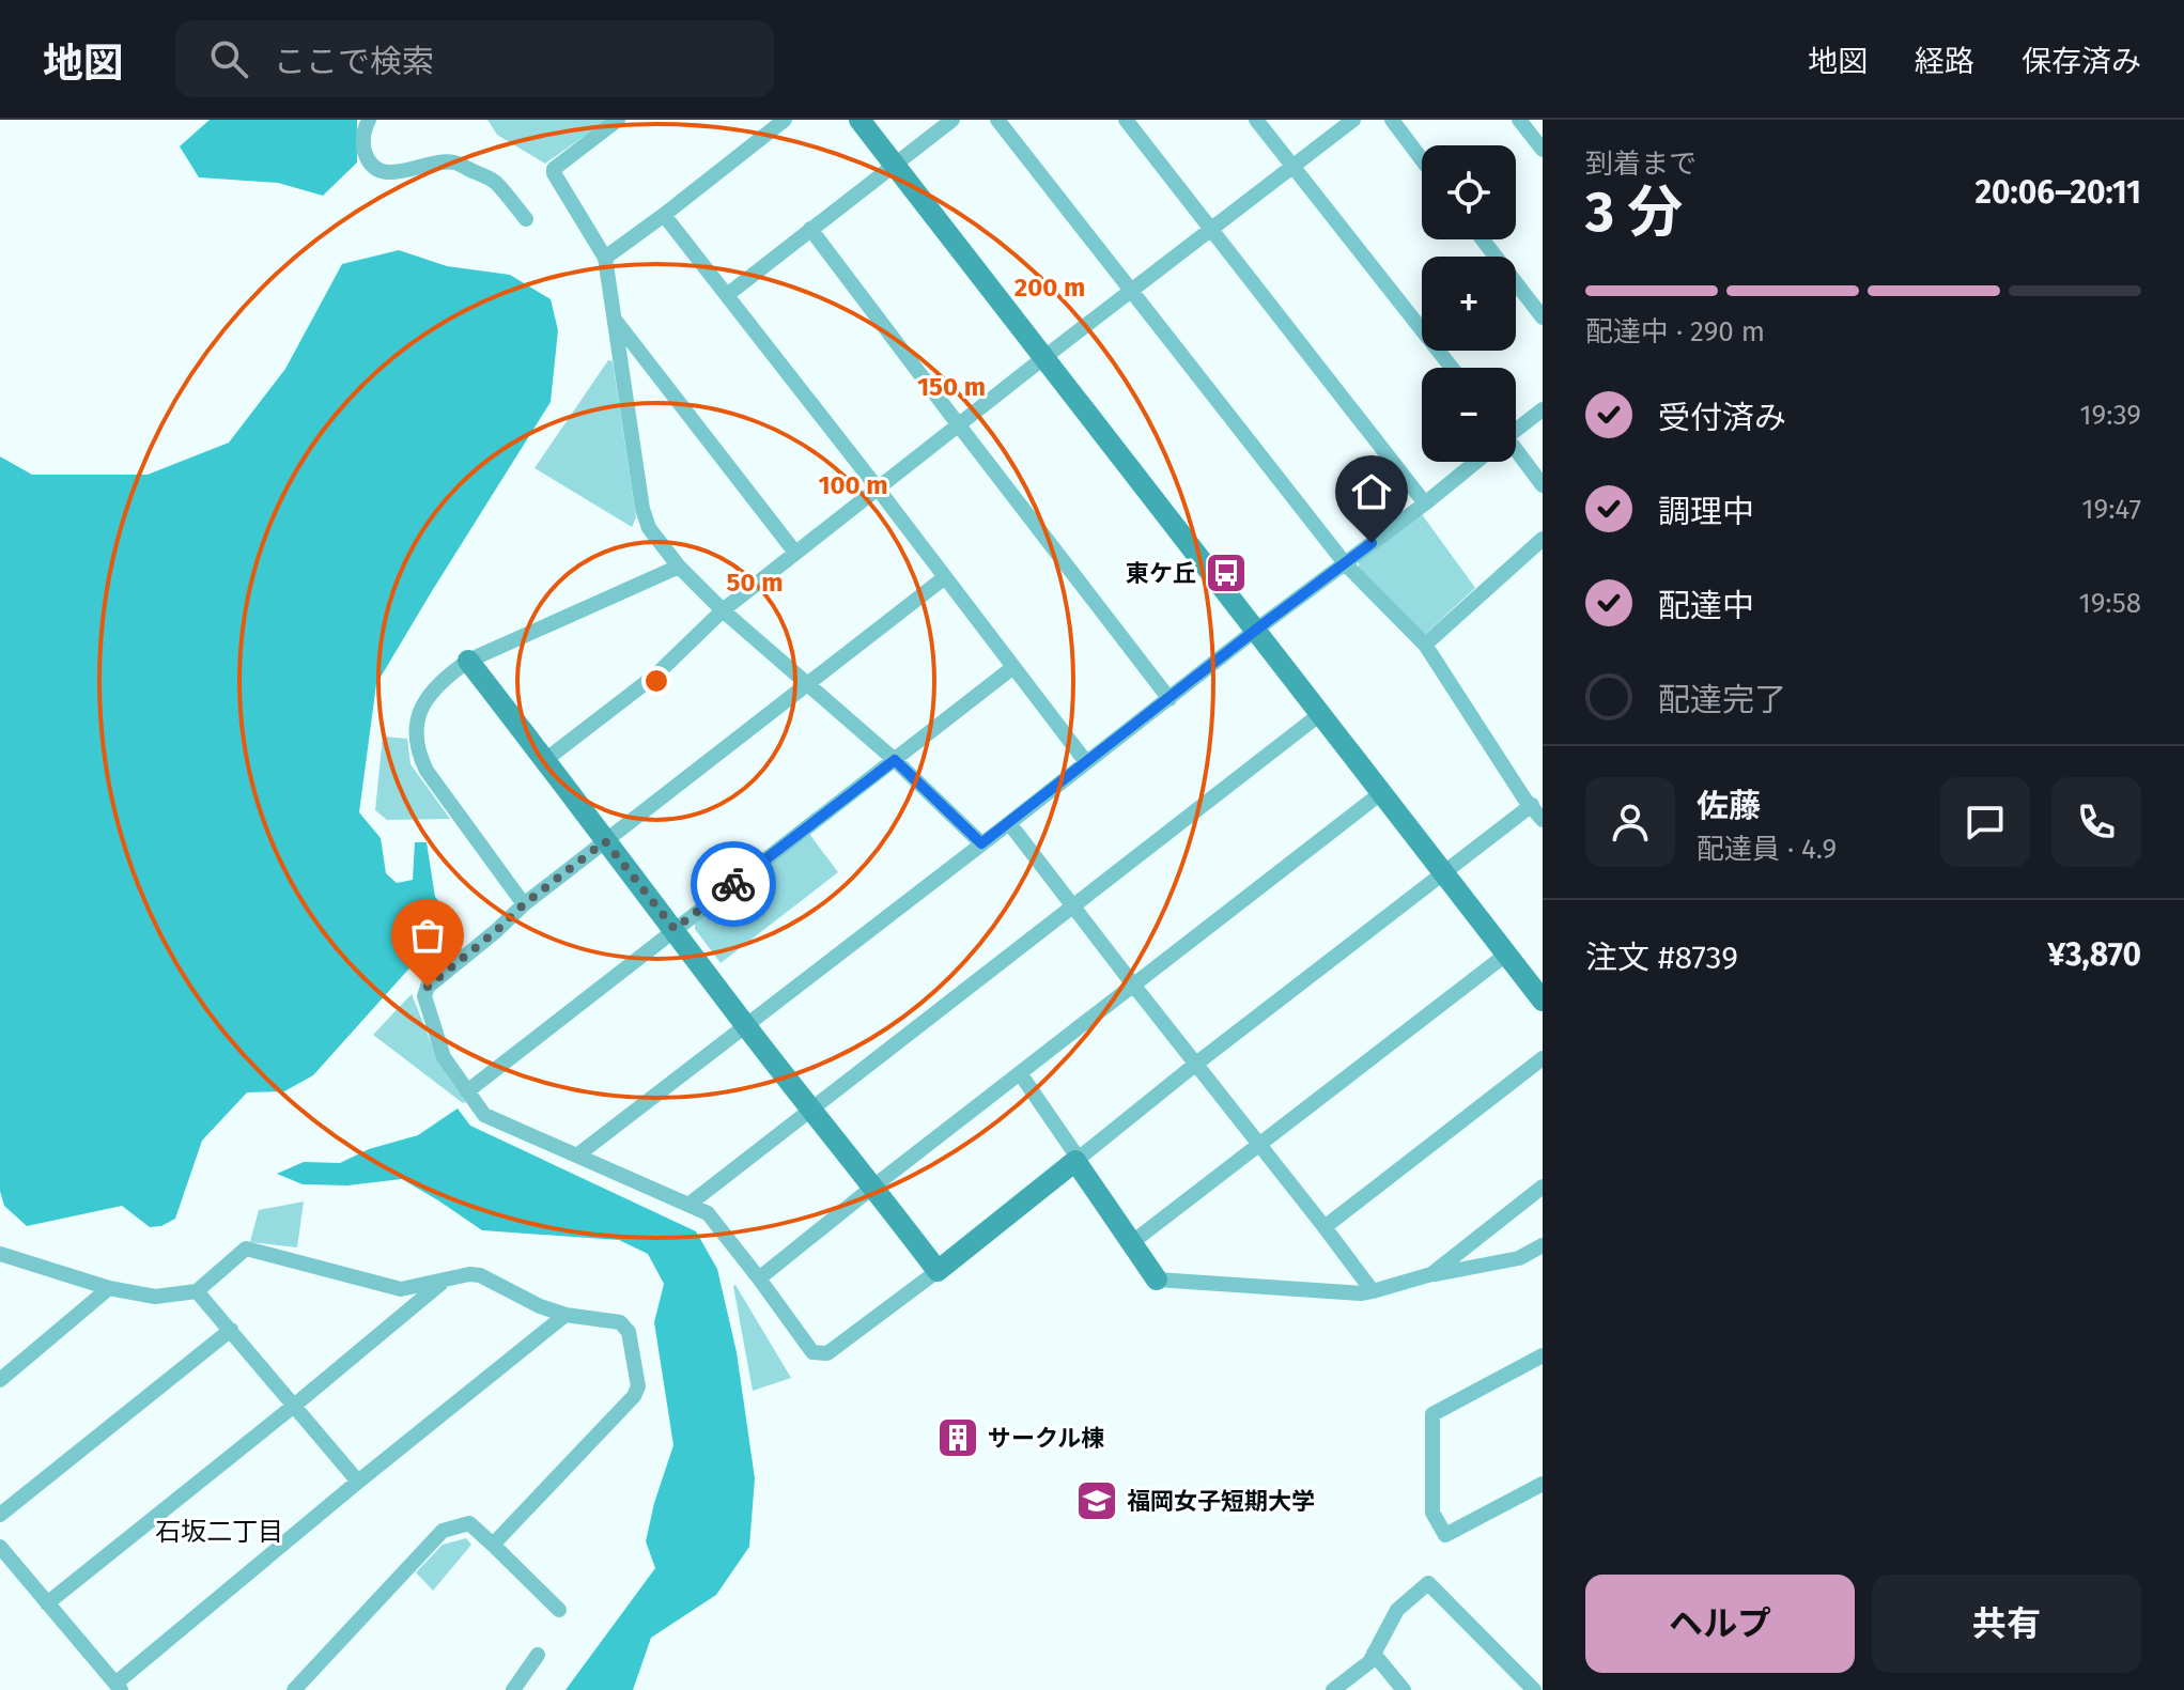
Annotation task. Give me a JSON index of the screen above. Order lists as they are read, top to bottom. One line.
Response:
{"districts":["石坂二丁目"],"places":{"bus stop":["東ケ丘"],"building":["サークル棟"],"school or university":["福岡女子短期大学"]},"page":{"header":"地図","search":"ここで検索","nav":["地図","経路","保存済み"],"heading":["3 分","到着まで","20:06–20:11"],"panel":["佐藤","配達員 · 4.9","注文 #8739","¥3,870"],"map_buttons":["+","−"],"bar":"配達中 · 290 m","list":[["受付済み","19:39"],["調理中","19:47"],["配達中","19:58"],"配達完了"],"buttons":["ヘルプ","共有"]},"rings":["200 m","150 m","100 m","50 m"]}
